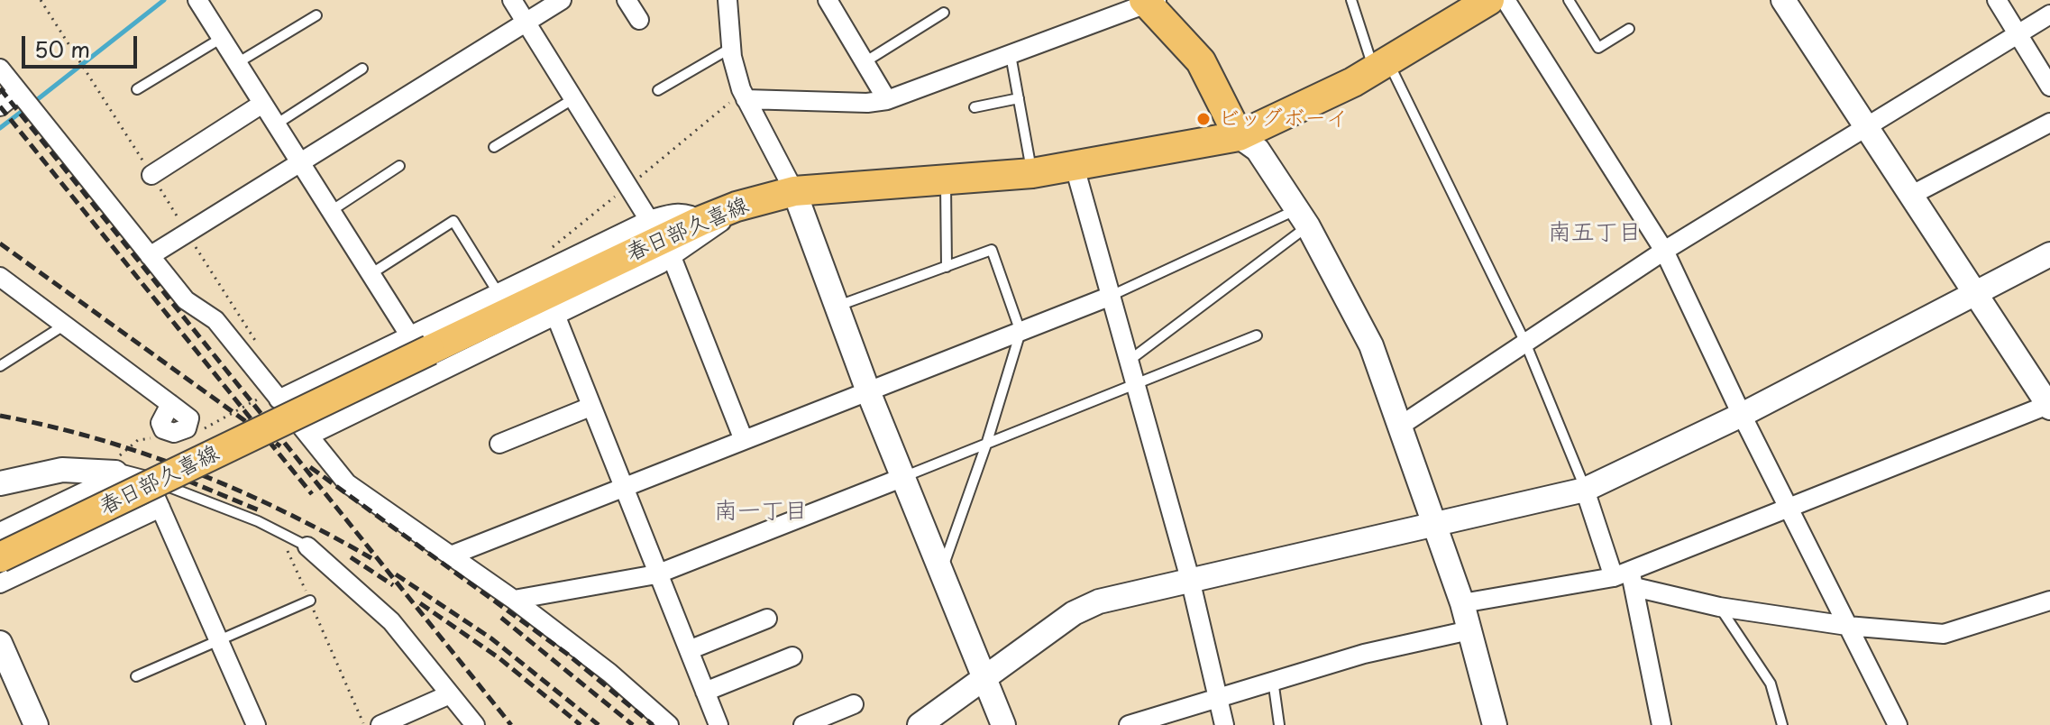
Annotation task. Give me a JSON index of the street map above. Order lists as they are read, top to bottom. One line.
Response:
{"streets":{"main road":["春日部久喜線"]},"districts":["南五丁目","南一丁目"],"places":["ビッグボーイ"],"scale_bar":"50 m"}
